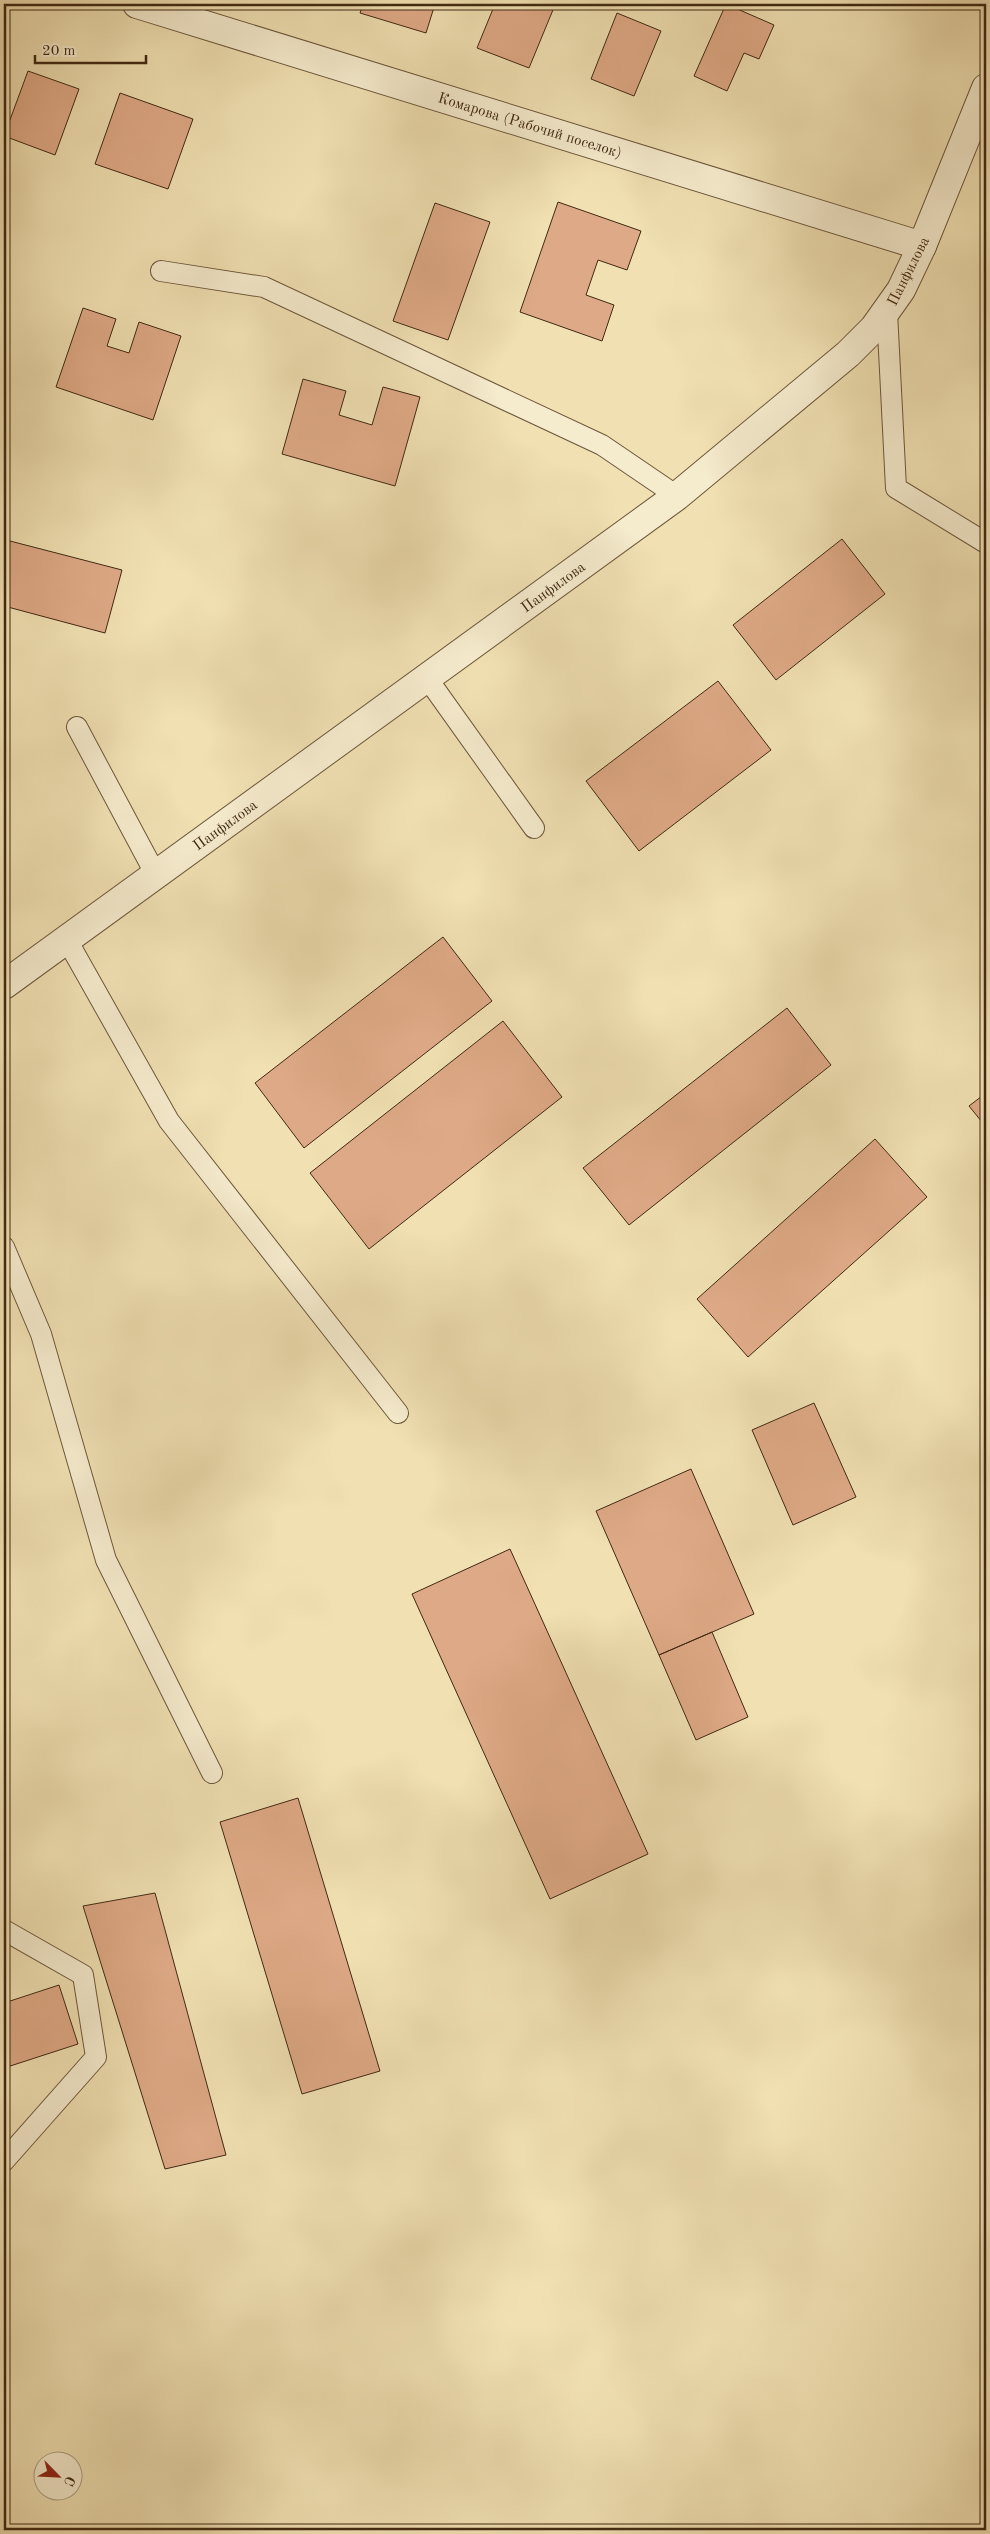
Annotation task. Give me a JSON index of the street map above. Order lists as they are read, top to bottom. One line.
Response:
{"streets":{"street":["Комарова (Рабочий поселок)","Панфилова"]},"crossings":[["Комарова (Рабочий поселок)","Панфилова"]],"scale_bar":"20 m","north":"bottom right"}
